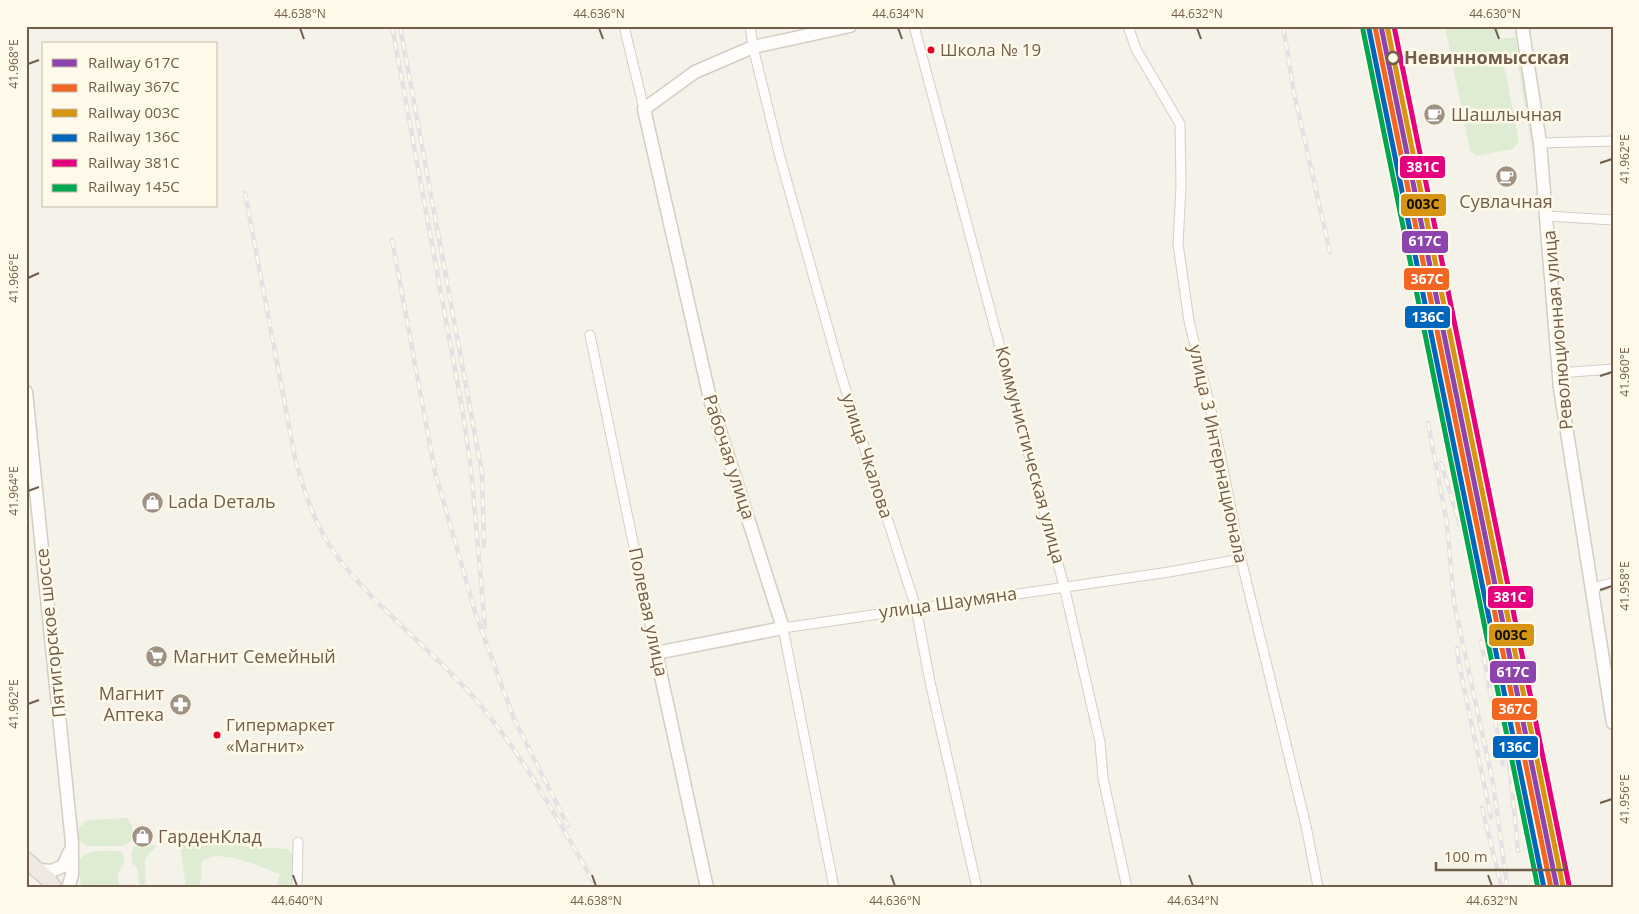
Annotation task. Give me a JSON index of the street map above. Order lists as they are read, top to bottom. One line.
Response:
{"streets":{"main road":["Революционная улица","Рабочая улица","улица Шаумяна","Полевая улица","Пятигорское шоссе"],"street":["улица 3 Интернационала","Коммунистическая улица","улица Чкалова"]},"crossings":[["улица 3 Интернационала","улица Шаумяна"],["Коммунистическая улица","улица Шаумяна"],["улица Чкалова","улица Шаумяна"],["Рабочая улица","улица Шаумяна"],["улица Шаумяна","Полевая улица"]],"places":{"other":["Школа № 19","Невинномысская","Гипермаркет «Магнит»"],"cafe":["Шашлычная","Сувлачная"],"shop":["Lada Dеталь","ГарденКлад"],"supermarket":["Магнит Семейный"],"pharmacy":["Магнит Аптека"]},"lines":["rail line 617C","rail line 003С","rail line 381С","rail line 367С","rail line 136С","rail line 145С"],"legend":["Railway 617C","Railway 367С","Railway 003С","Railway 136С","Railway 381С","Railway 145С"],"scale_bar":"100 m","coordinates":["44.638°N","44.636°N","44.634°N","44.632°N","44.630°N","41.968°E","41.962°E","41.966°E","41.960°E","41.964°E","41.958°E","41.956°E","44.640°N"]}
